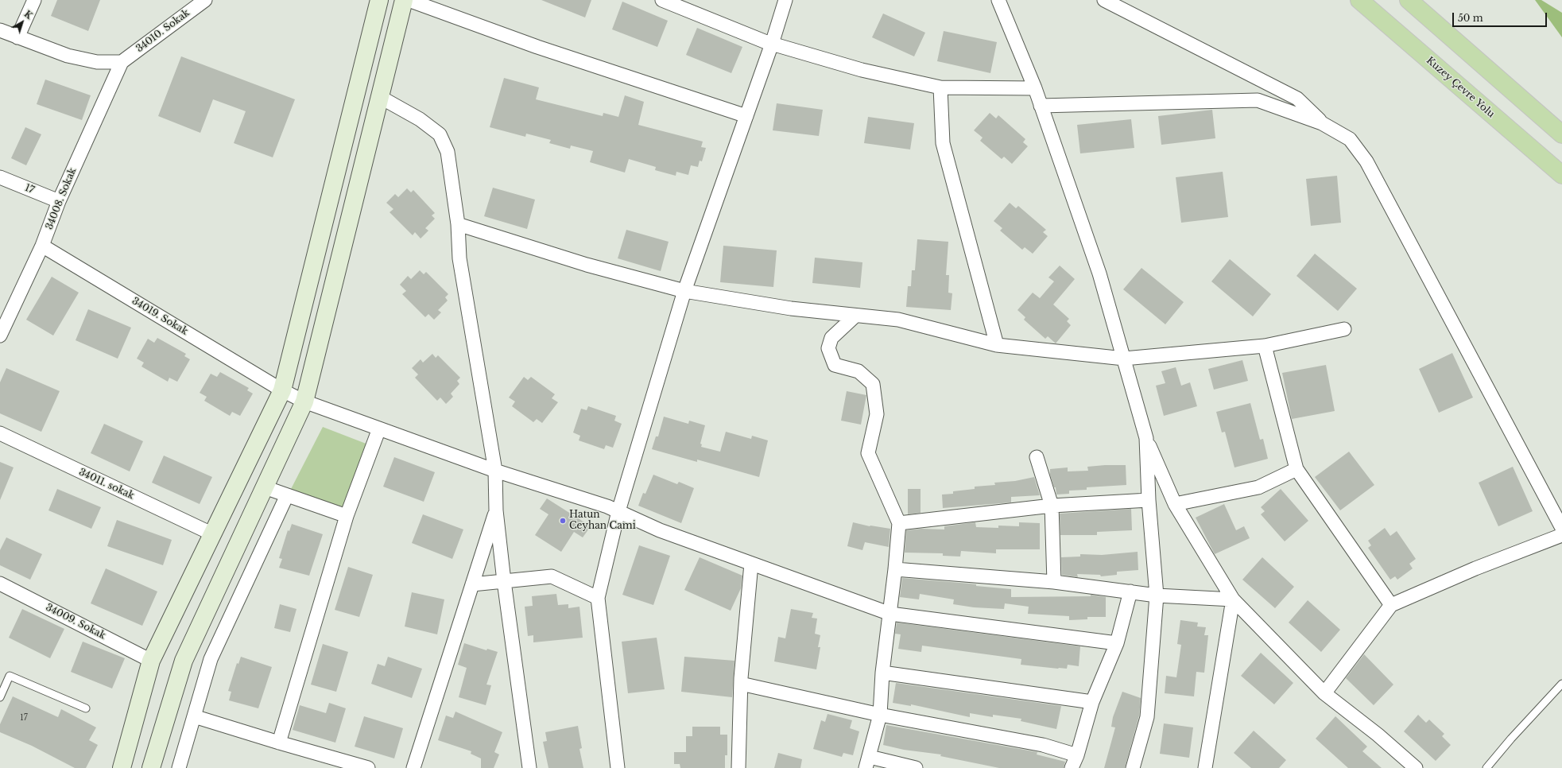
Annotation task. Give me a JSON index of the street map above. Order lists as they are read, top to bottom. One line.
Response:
{"streets":{"main road":["Kuzey Çevre Yolu"],"street":["34010. Sokak","17","34008. Sokak","34019. Sokak","34011. sokak","34009. Sokak"]},"crossings":[["34010. Sokak","34008. Sokak"],["17","34008. Sokak"],["34008. Sokak","34019. Sokak"]],"places":["Hatun Ceyhan Cami"],"house_numbers":["17"],"scale_bar":"50 m","north":"top right"}
